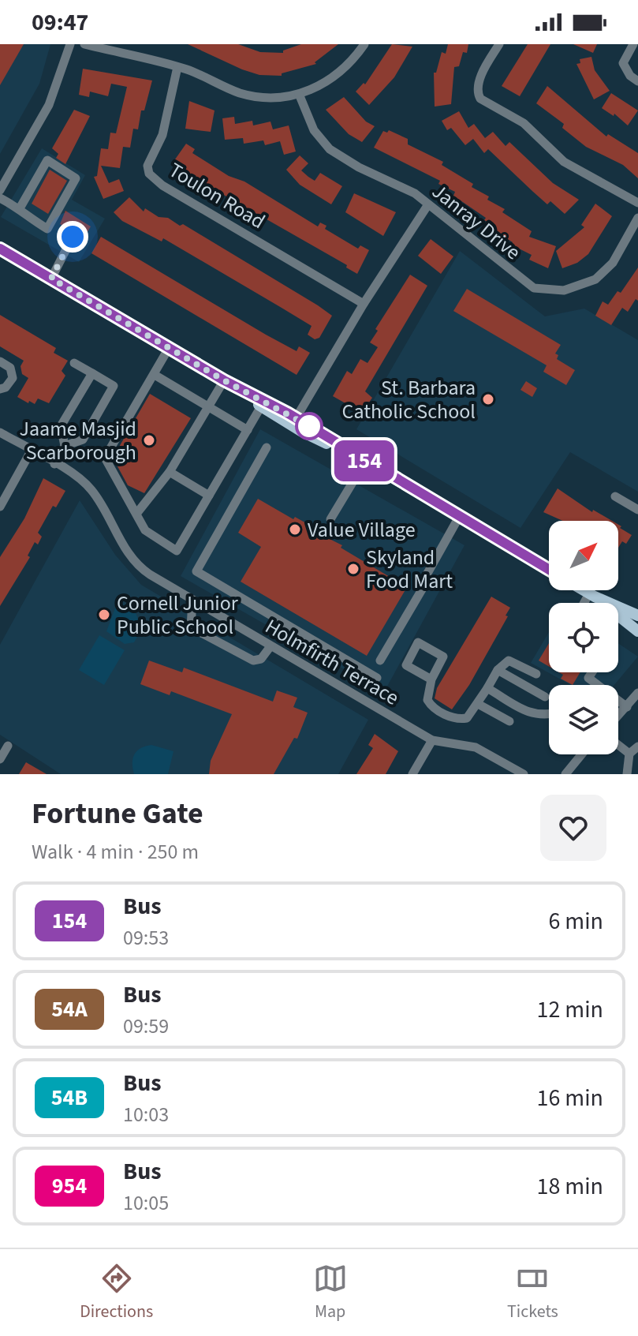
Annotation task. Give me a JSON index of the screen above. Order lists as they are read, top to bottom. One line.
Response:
{"streets":{"street":["Toulon Road","Janray Drive","Holmfirth Terrace"]},"places":["St. Barbara Catholic School","Jaame Masjid Scarborough","Value Village","Skyland Food Mart","Cornell Junior Public School"],"lines":["bus line 154"],"north":"top right","page":{"status":"09:47","on_map":"154","heading":["Fortune Gate","Walk · 4 min · 250 m"],"list":[{"mark":"154","name":"Bus","note":"09:53","value":"6 min"},{"mark":"54A","name":"Bus","note":"09:59","value":"12 min"},{"mark":"54B","name":"Bus","note":"10:03","value":"16 min"},{"mark":"954","name":"Bus","note":"10:05","value":"18 min"}],"tabs":["Directions","Map","Tickets"]}}
